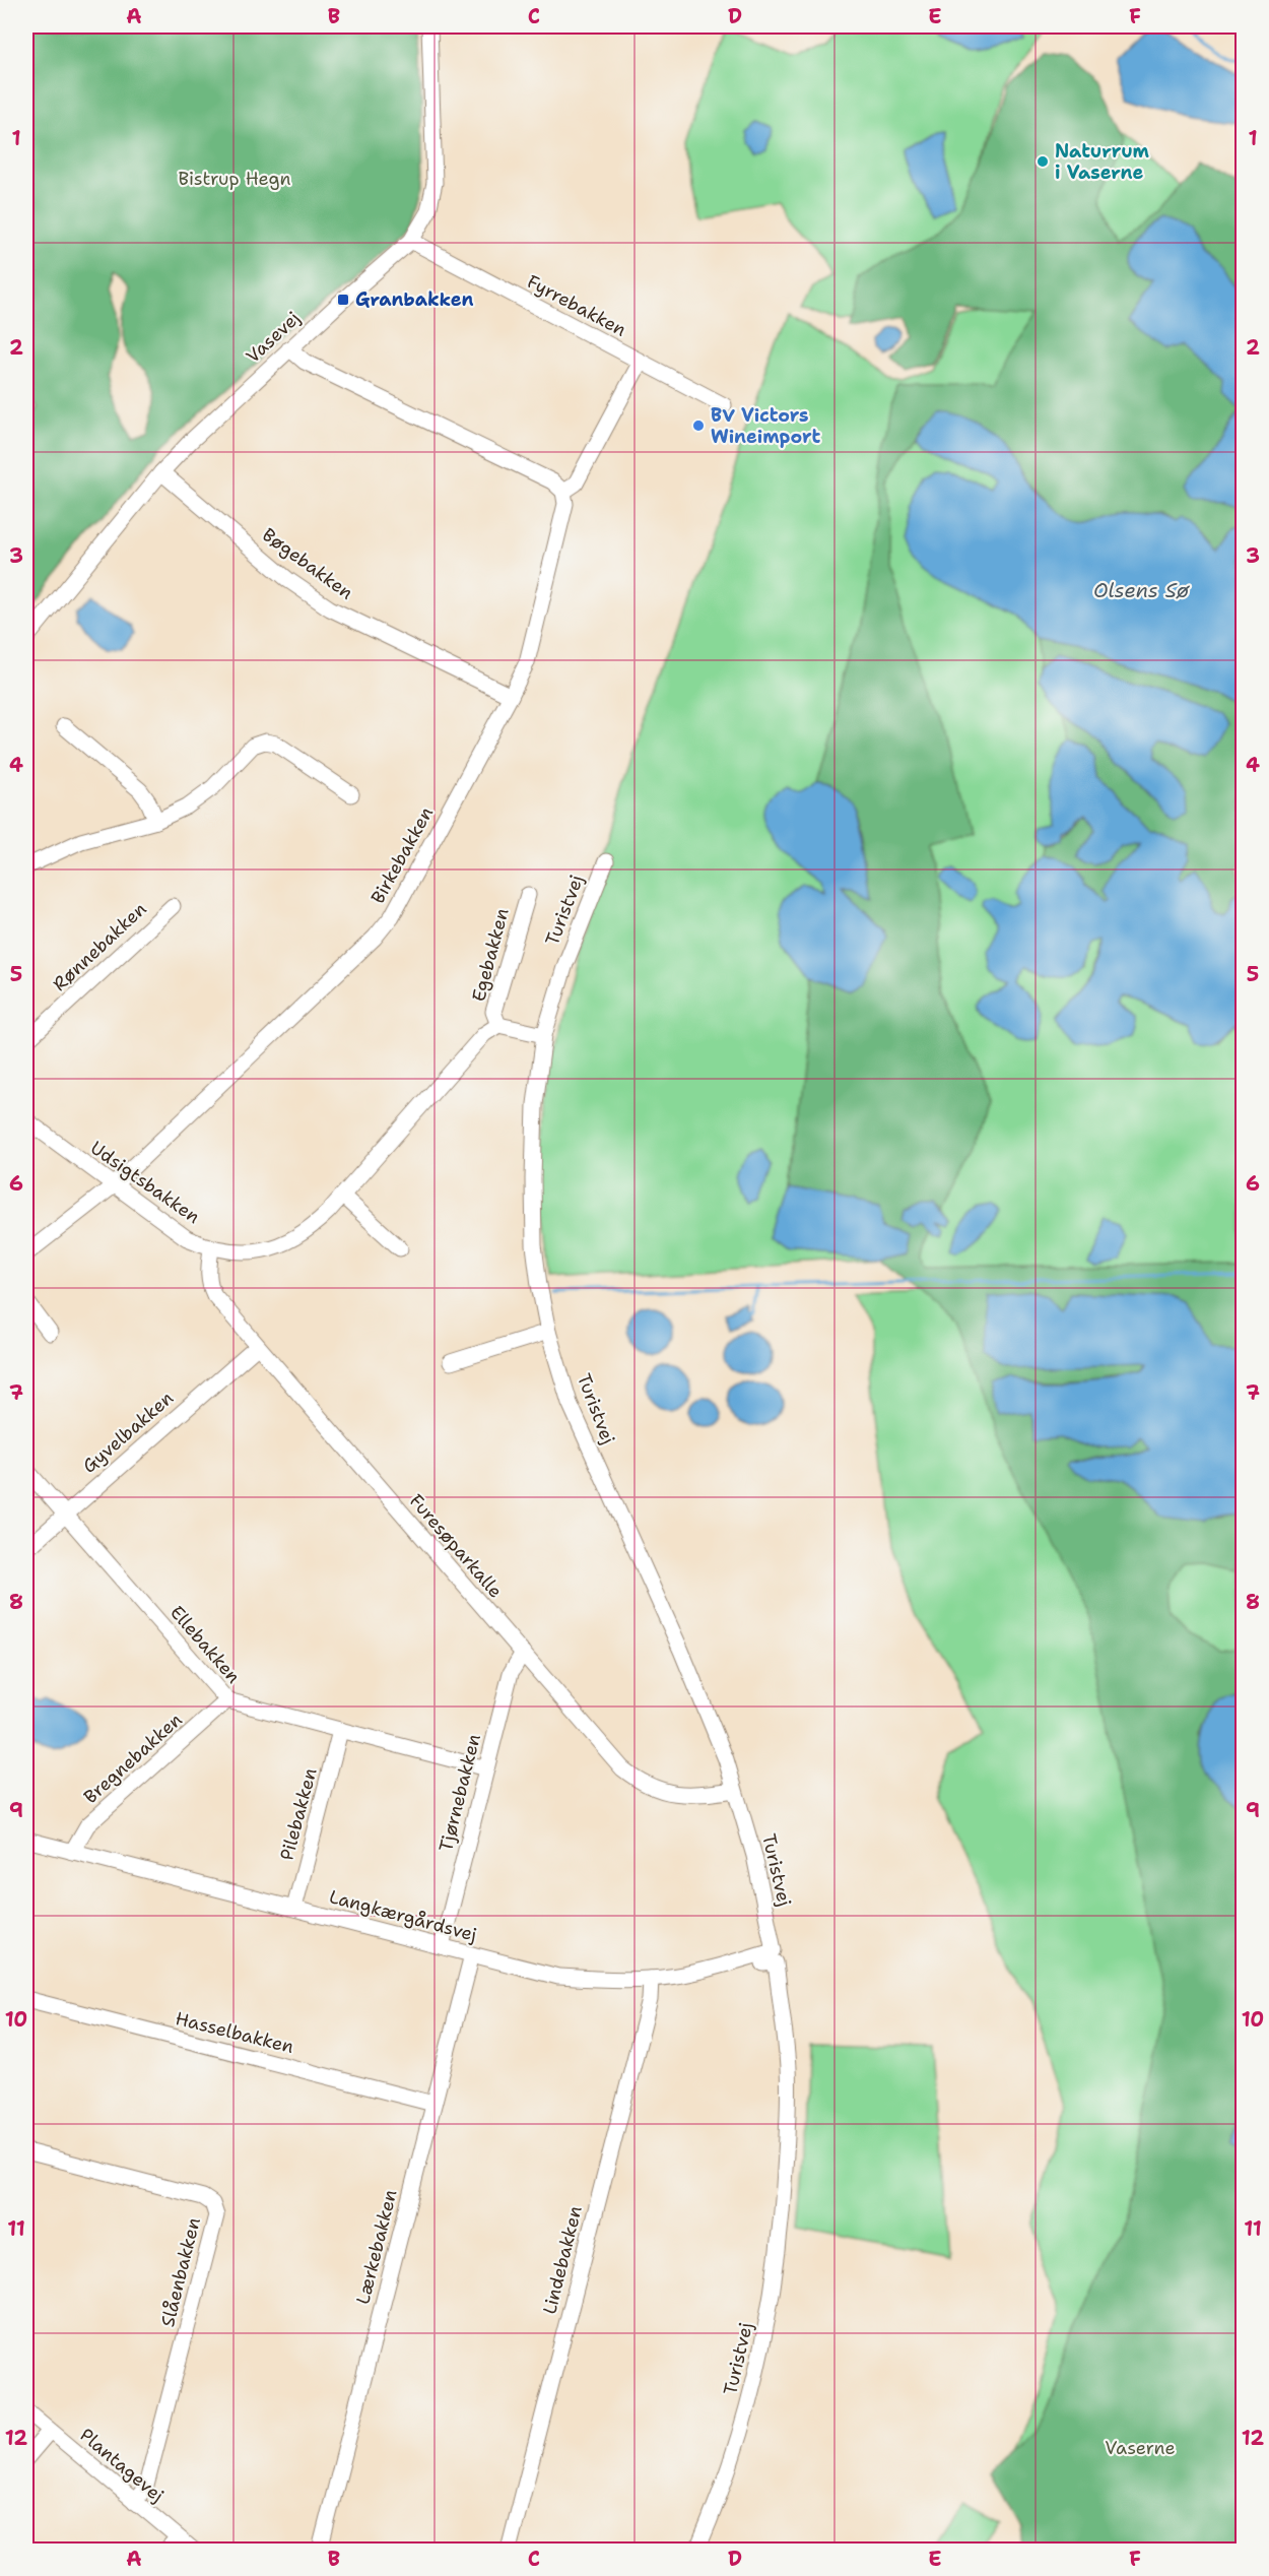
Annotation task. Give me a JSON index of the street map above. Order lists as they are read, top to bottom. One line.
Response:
{"streets":{"street":["Fyrrebakken","Vasevej","Bøgebakken","Birkebakken","Turistvej","Rønnebakken","Egebakken","Udsigtsbakken","Gyvelbakken","Furesøparkalle","Ellebakken","Bregnebakken","Tjørnebakken","Pilebakken","Langkærgårdsvej","Hasselbakken","Lærkebakken","Lindebakken","Slåenbakken","Plantagevej"]},"crossings":[["Fyrrebakken","Vasevej"],["Vasevej","Bøgebakken"],["Bøgebakken","Birkebakken"],["Birkebakken","Udsigtsbakken"],["Turistvej","Furesøparkalle"],["Turistvej","Langkærgårdsvej"],["Egebakken","Udsigtsbakken"],["Udsigtsbakken","Furesøparkalle"],["Gyvelbakken","Furesøparkalle"],["Gyvelbakken","Ellebakken"],["Furesøparkalle","Tjørnebakken"],["Ellebakken","Bregnebakken"],["Ellebakken","Tjørnebakken"],["Ellebakken","Pilebakken"],["Bregnebakken","Langkærgårdsvej"],["Tjørnebakken","Langkærgårdsvej"],["Pilebakken","Langkærgårdsvej"],["Langkærgårdsvej","Lærkebakken"],["Langkærgårdsvej","Lindebakken"],["Hasselbakken","Lærkebakken"],["Slåenbakken","Plantagevej"]],"water":["Olsens Sø"],"parks":["Bistrup Hegn","Vaserne"],"places":{"other":["Naturrum i Vaserne","BV Victors Wineimport"],"transit":["Granbakken"]},"grid":{"columns":["A","B","C","D","E","F"],"rows":["1","2","3","4","5","6","7","8","9","10","11","12"]}}
